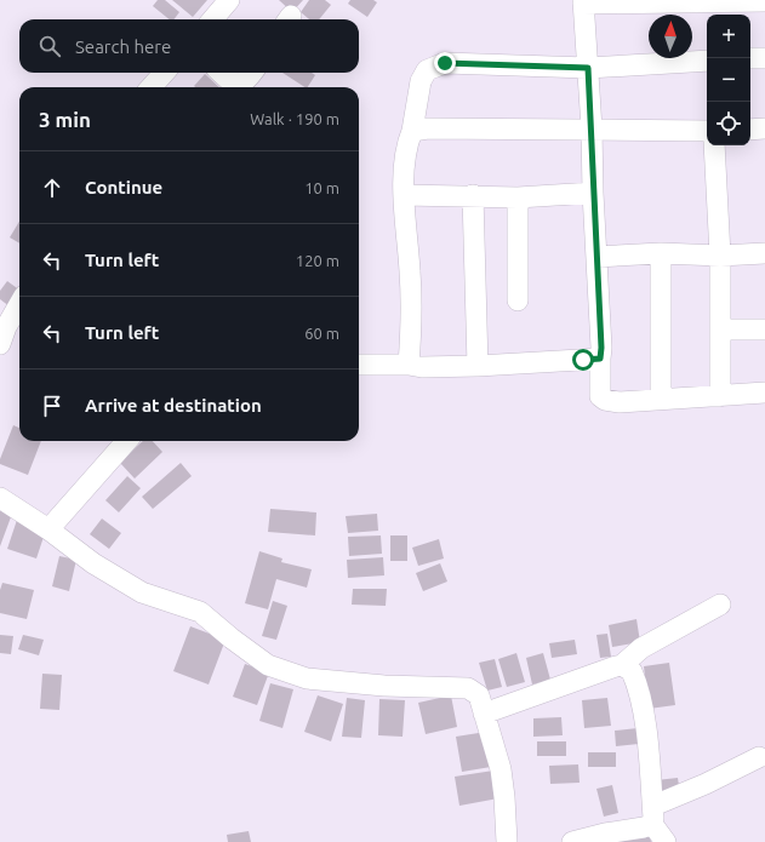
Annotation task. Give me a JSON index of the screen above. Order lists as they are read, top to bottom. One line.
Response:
{"north":"top","page":{"map_buttons":["+","−"],"search":"Search here","heading":["3 min","Walk · 190 m"],"list":[["Continue","10 m"],["Turn left","120 m"],["Turn left","60 m"],"Arrive at destination"]}}
